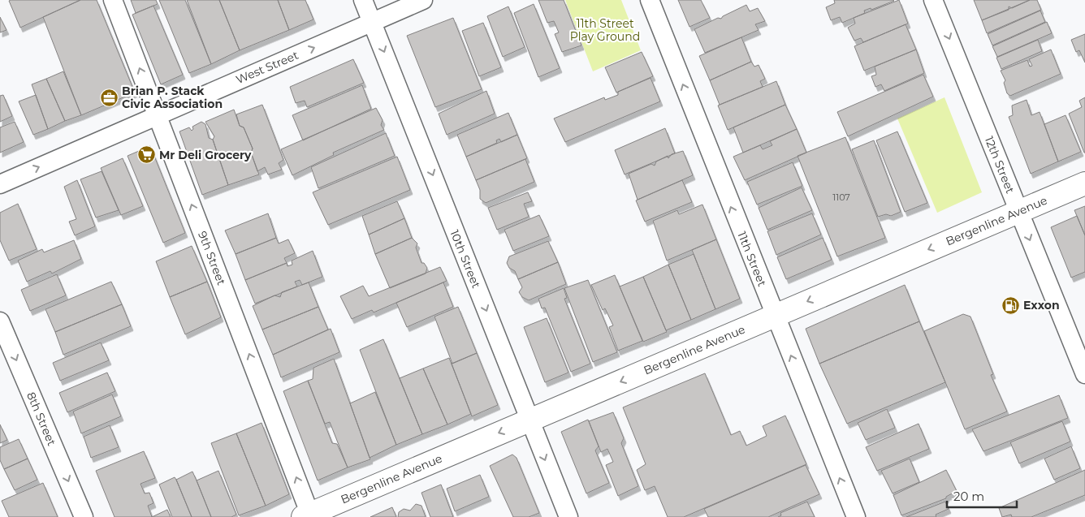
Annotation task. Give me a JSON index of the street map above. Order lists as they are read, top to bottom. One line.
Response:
{"streets":{"street":["West Street","12th Street","Bergenline Avenue","9th Street","10th Street","11th Street","8th Street"]},"crossings":[["West Street","9th Street"],["West Street","10th Street"],["12th Street","Bergenline Avenue"],["Bergenline Avenue","9th Street"],["Bergenline Avenue","10th Street"],["Bergenline Avenue","11th Street"]],"one_way":["West Street","12th Street","Bergenline Avenue","9th Street","10th Street","11th Street","8th Street"],"parks":["11th Street Play Ground"],"places":{"office":["Brian P. Stack Civic Association"],"supermarket":["Mr Deli Grocery"],"fuel station":["Exxon"]},"house_numbers":["1107"],"scale_bar":"20 m"}
